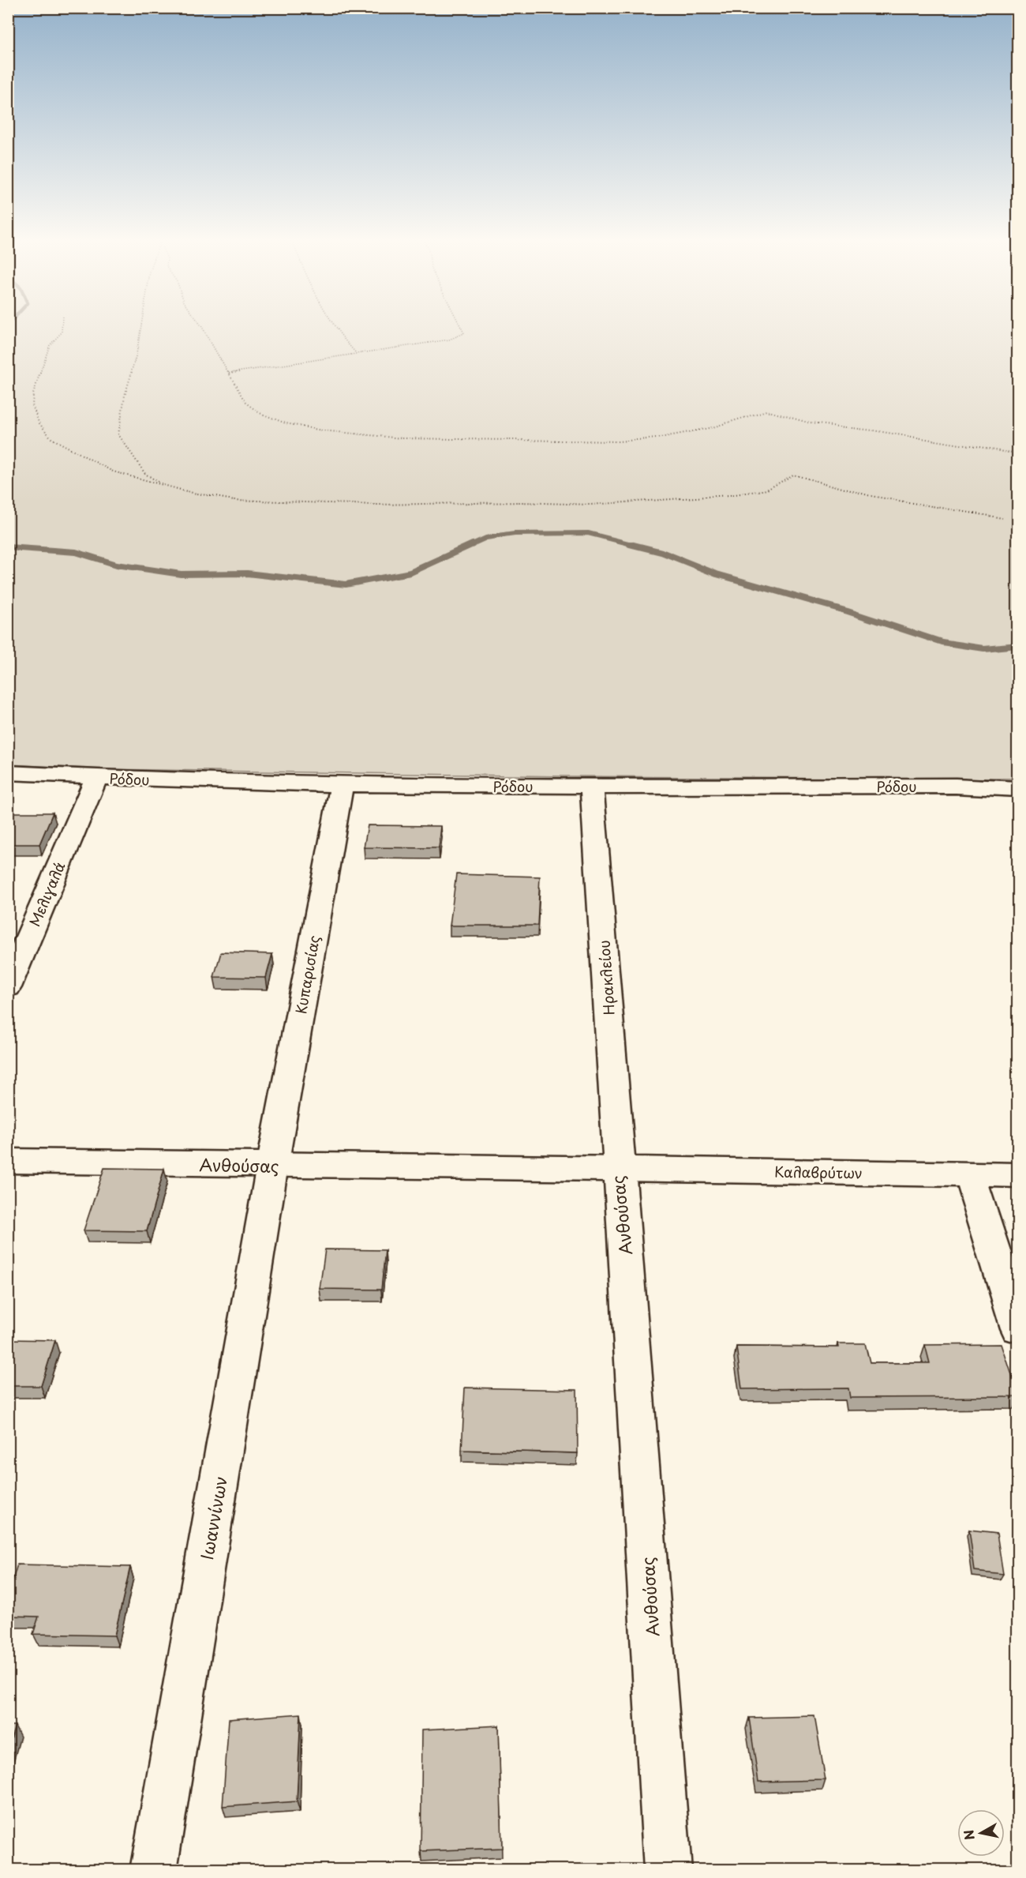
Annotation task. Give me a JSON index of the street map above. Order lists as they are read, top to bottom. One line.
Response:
{"streets":{"street":["Ρόδου","Μελιγαλά","Κυπαρισίας","Ηρακλείου","Ανθούσας","Καλαβρύτων","Ιωαννίνων"]},"crossings":[["Ρόδου","Μελιγαλά"],["Ρόδου","Κυπαρισίας"],["Ρόδου","Ηρακλείου"],["Κυπαρισίας","Ανθούσας"],["Κυπαρισίας","Ιωαννίνων"],["Ηρακλείου","Ανθούσας"],["Ηρακλείου","Καλαβρύτων"],["Ανθούσας","Καλαβρύτων"],["Ανθούσας","Ιωαννίνων"]],"north":"left"}
